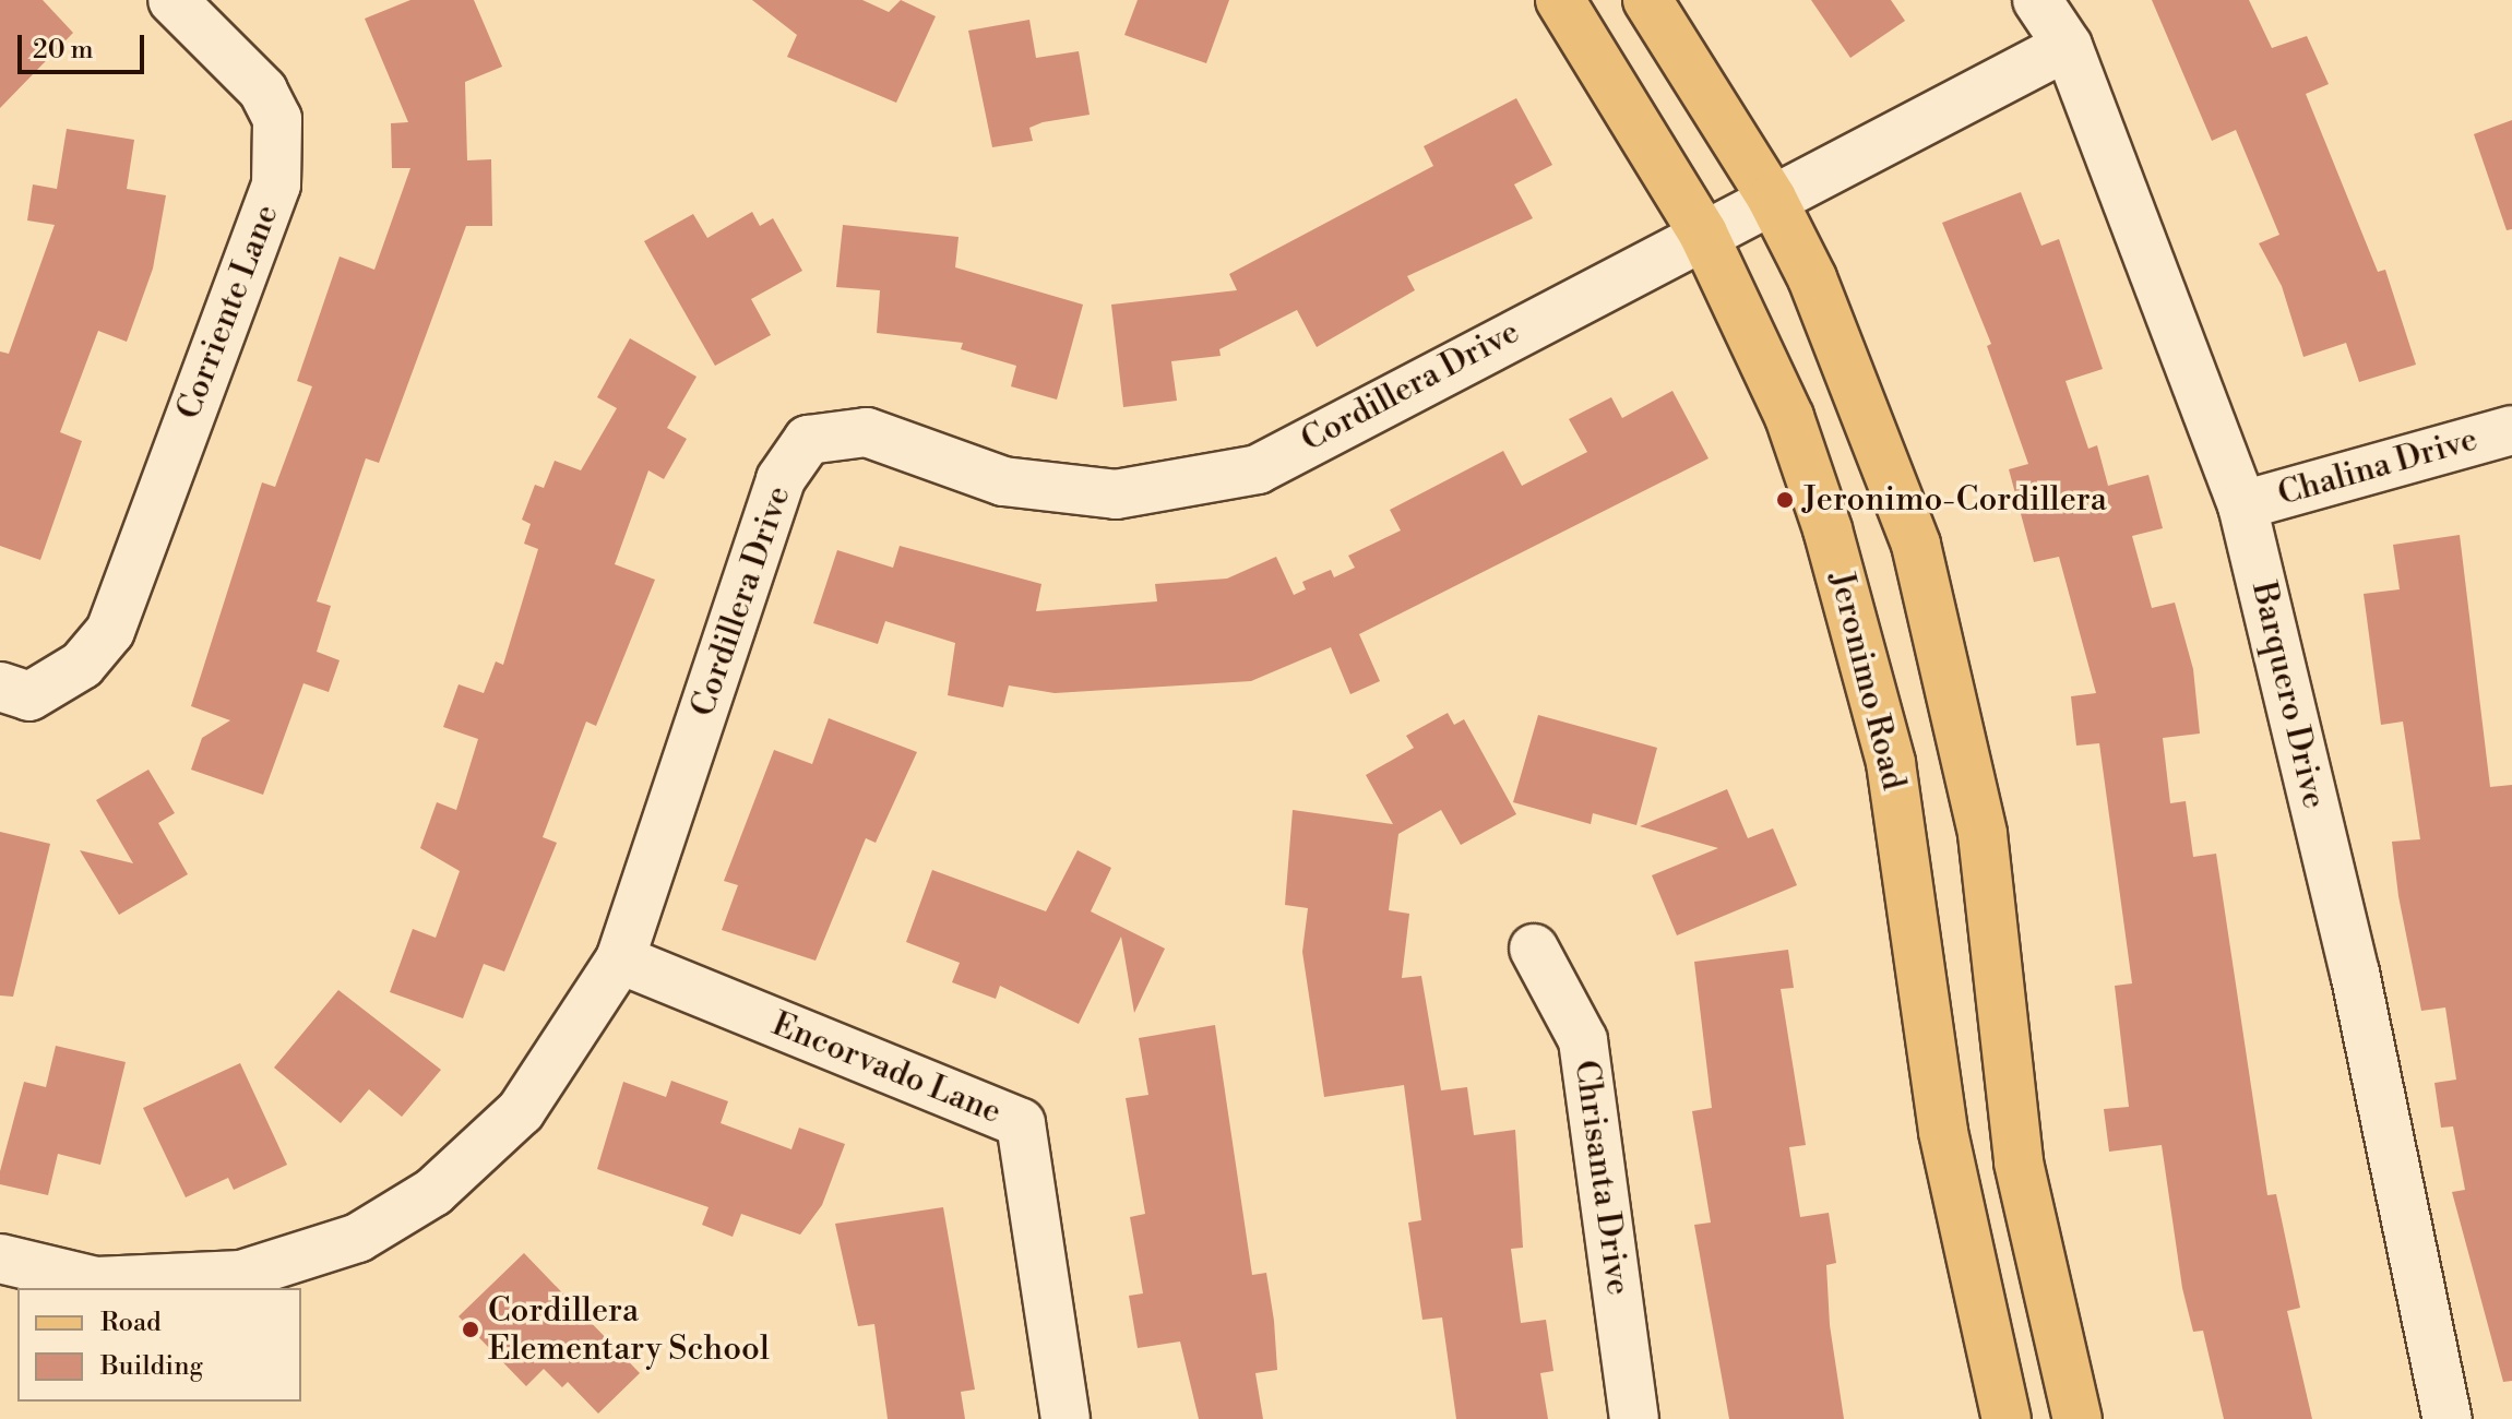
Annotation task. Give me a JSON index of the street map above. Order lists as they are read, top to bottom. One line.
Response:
{"streets":{"main road":["Jeronimo Road"],"street":["Corriente Lane","Cordillera Drive","Chalina Drive","Barquero Drive","Encorvado Lane","Chrisanta Drive"]},"crossings":[["Cordillera Drive","Jeronimo Road"],["Cordillera Drive","Barquero Drive"],["Cordillera Drive","Encorvado Lane"],["Chalina Drive","Barquero Drive"]],"places":["Jeronimo-Cordillera","Cordillera Elementary School"],"legend":["Road","Building"],"scale_bar":"20 m"}
